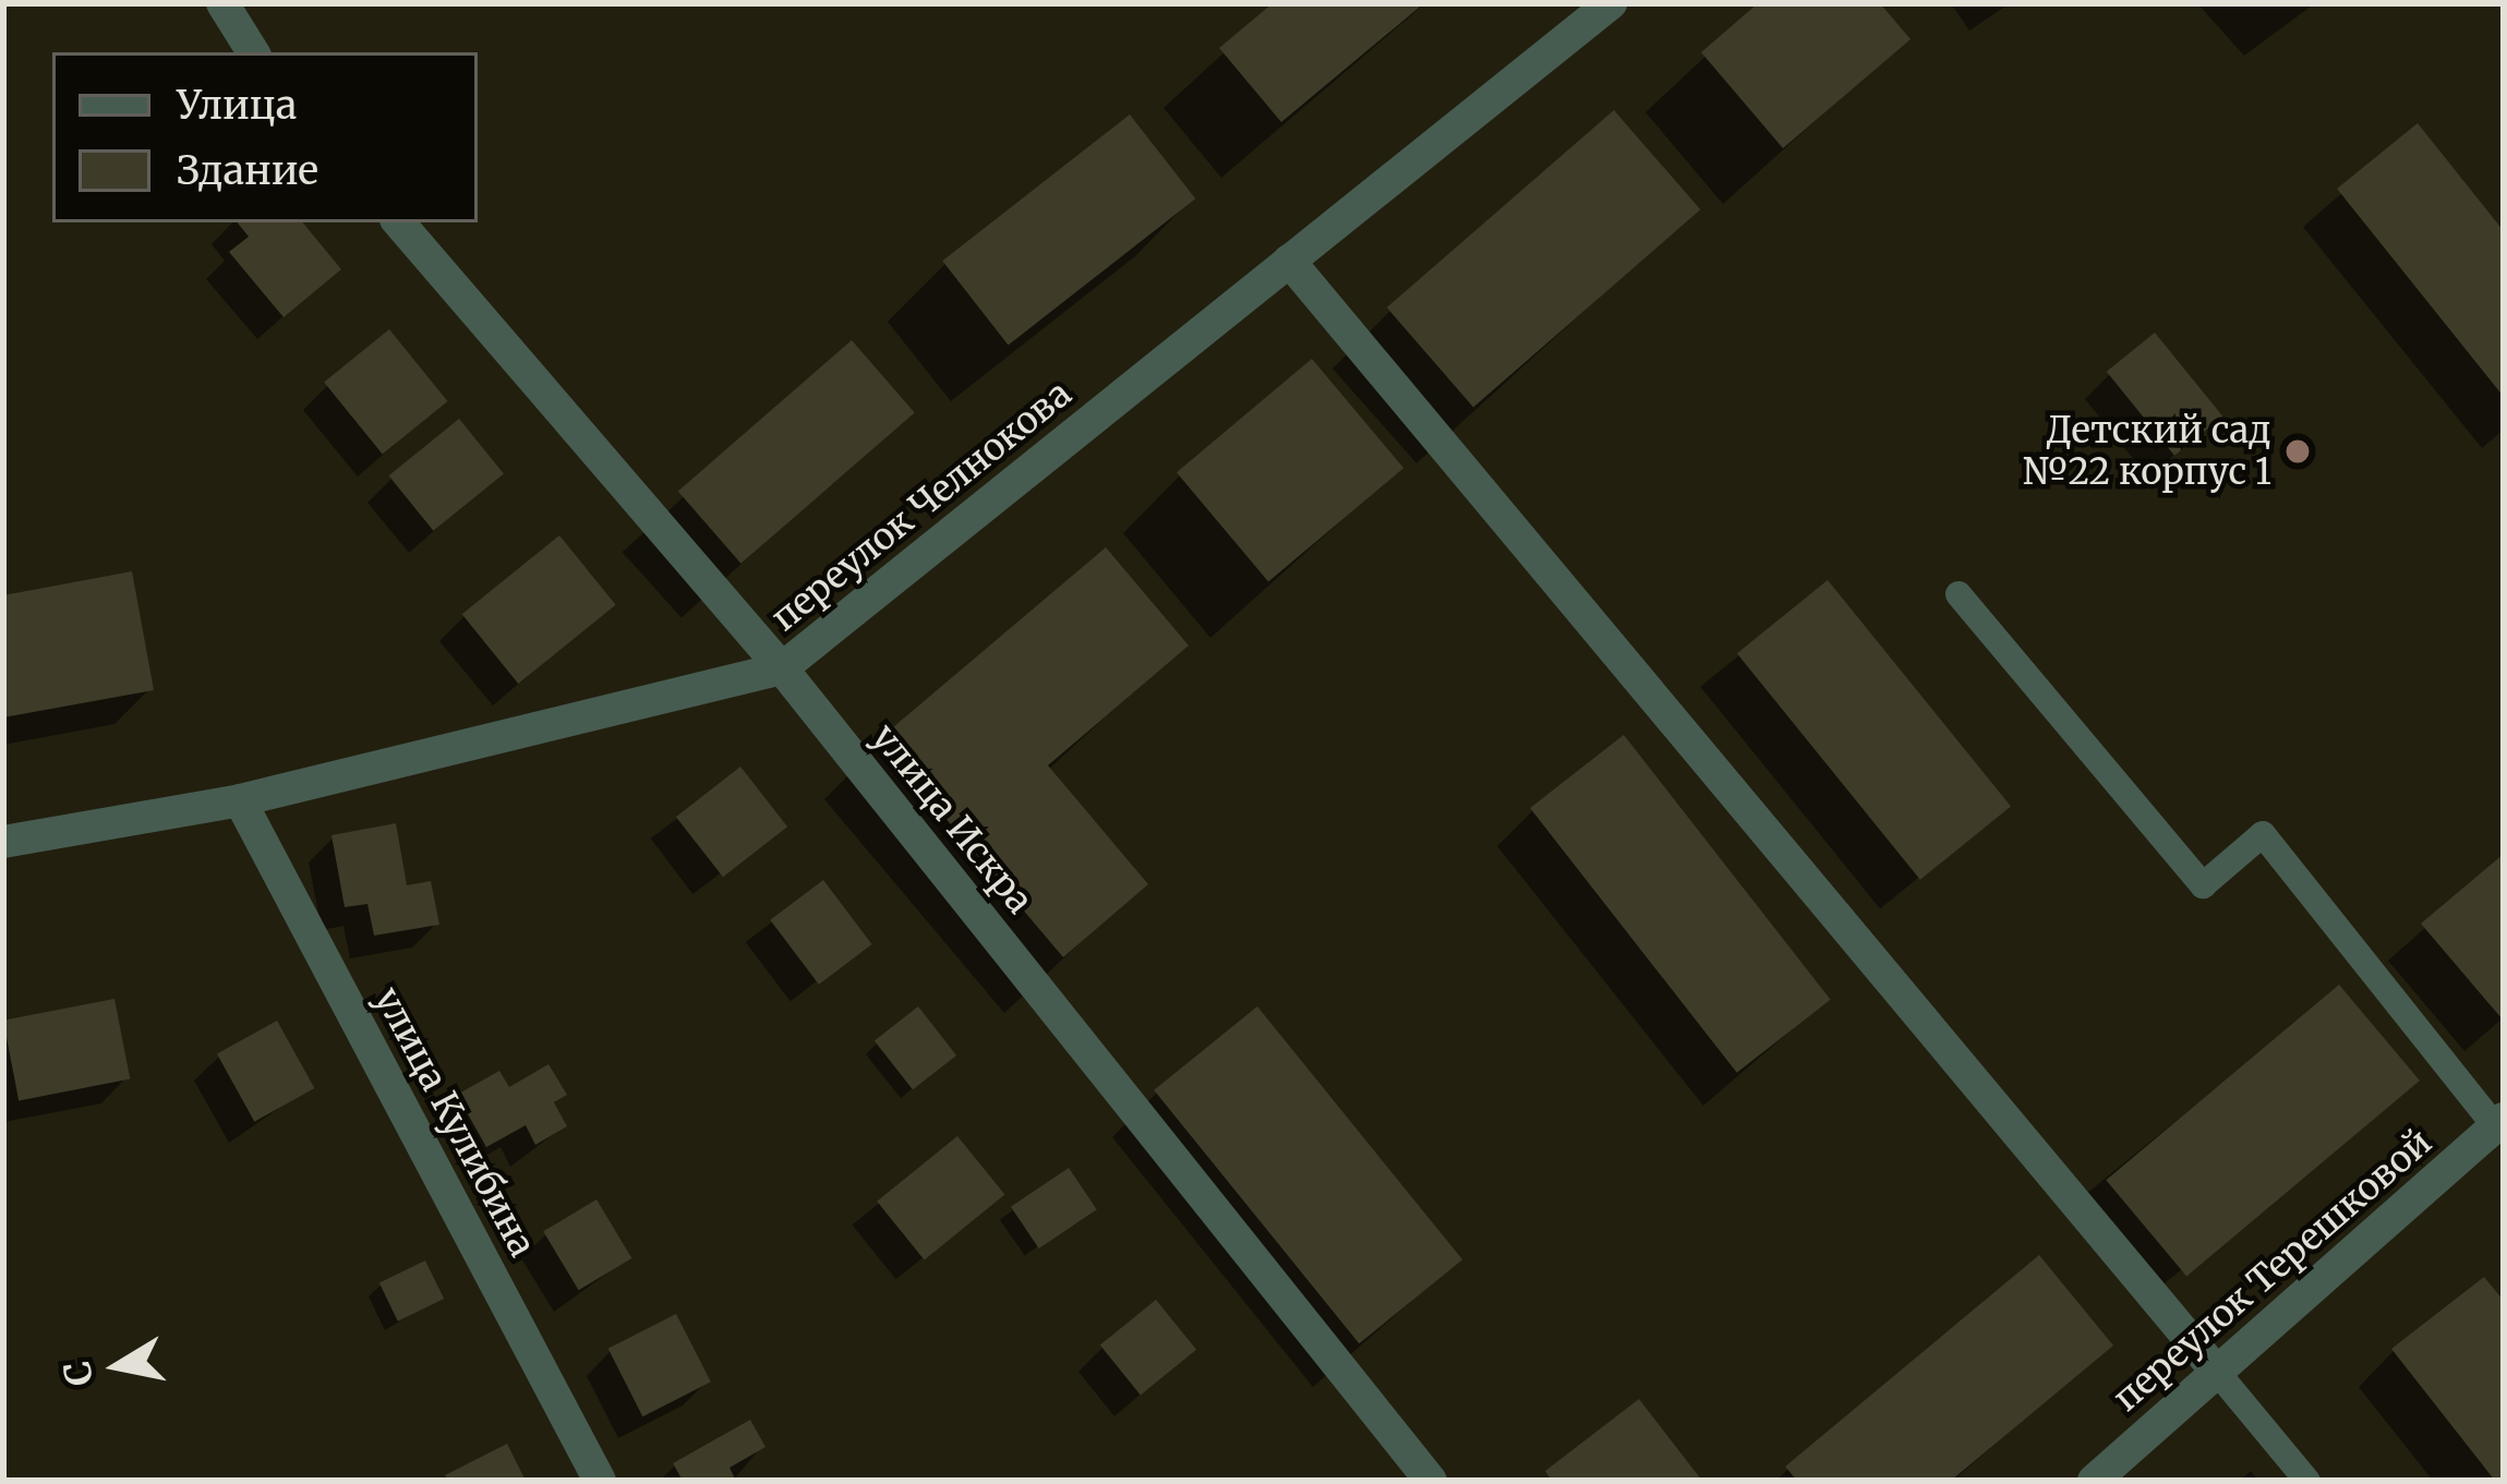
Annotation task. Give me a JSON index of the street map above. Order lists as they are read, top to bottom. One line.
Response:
{"streets":{"street":["переулок Челнокова","улица Искра","улица Кулибина","переулок Терешковой"]},"crossings":[["переулок Челнокова","улица Искра"],["переулок Челнокова","улица Кулибина"]],"places":["Детский сад №22 корпус 1"],"legend":["Улица","Здание"],"north":"left"}
